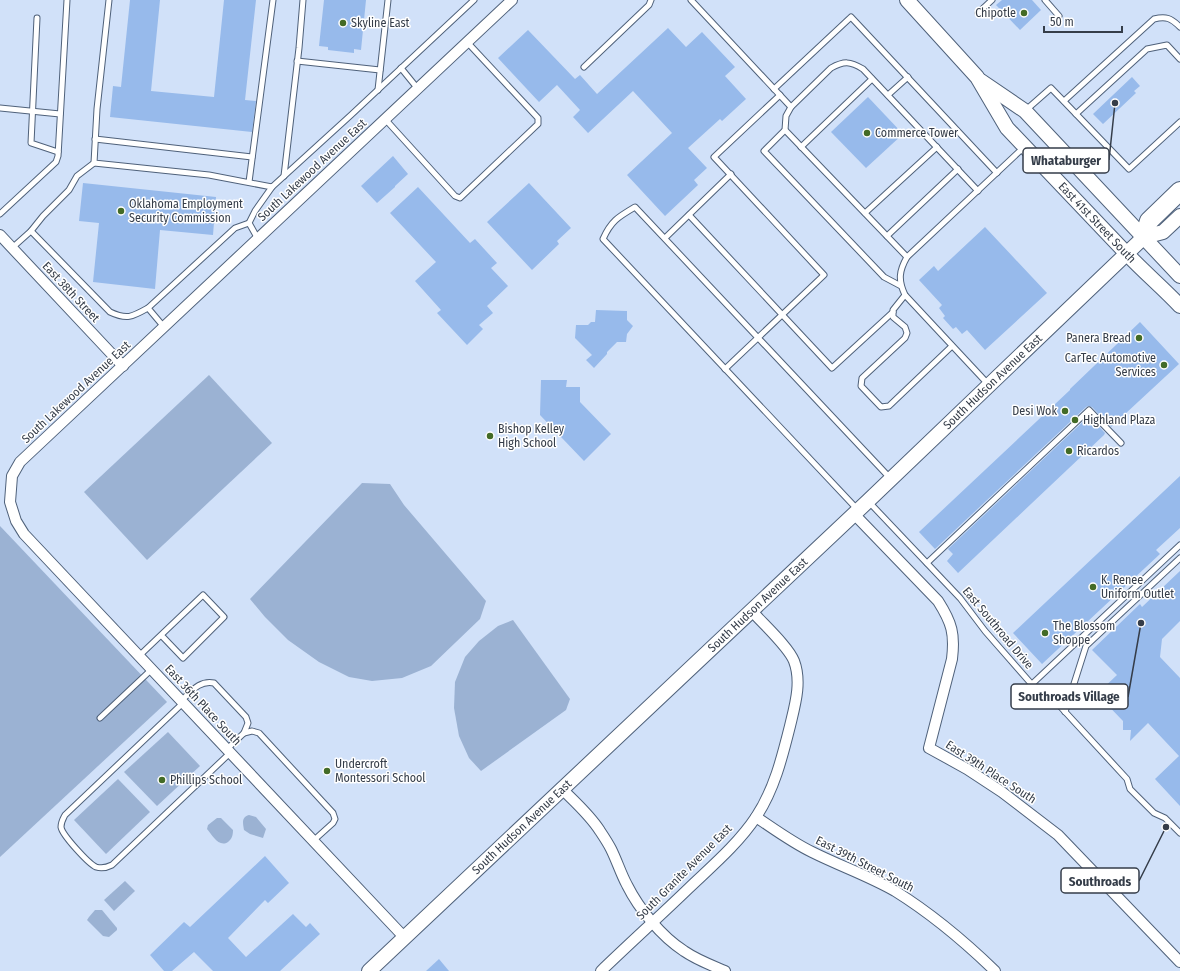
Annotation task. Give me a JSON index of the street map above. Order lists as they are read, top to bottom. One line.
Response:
{"streets":{"street":["South Lakewood Avenue East","East 41st Street South","East 38th Street","South Hudson Avenue East","East 36th Place South","East 39th Place South","East 39th Street South","South Granite Avenue East"],"lane":["East Southroad Drive"]},"crossings":[["South Lakewood Avenue East","East 38th Street"],["South Lakewood Avenue East","East 36th Place South"],["East 41st Street South","South Hudson Avenue East"],["South Hudson Avenue East","East Southroad Drive"],["South Hudson Avenue East","East 36th Place South"],["South Hudson Avenue East","East 39th Place South"],["South Hudson Avenue East","South Granite Avenue East"],["East Southroad Drive","East 39th Place South"],["East 39th Street South","South Granite Avenue East"]],"places":["Chipotle","Skyline East","Whataburger","Commerce Tower","Oklahoma Employment Security Commission","Panera Bread","CarTec Automotive Services","Desi Wok","Highland Plaza","Bishop Kelley High School","Ricardos","K. Renee Uniform Outlet","Southroads Village","The Blossom Shoppe","Undercroft Montessori School","Phillips School","Southroads"],"scale_bar":"50 m"}
